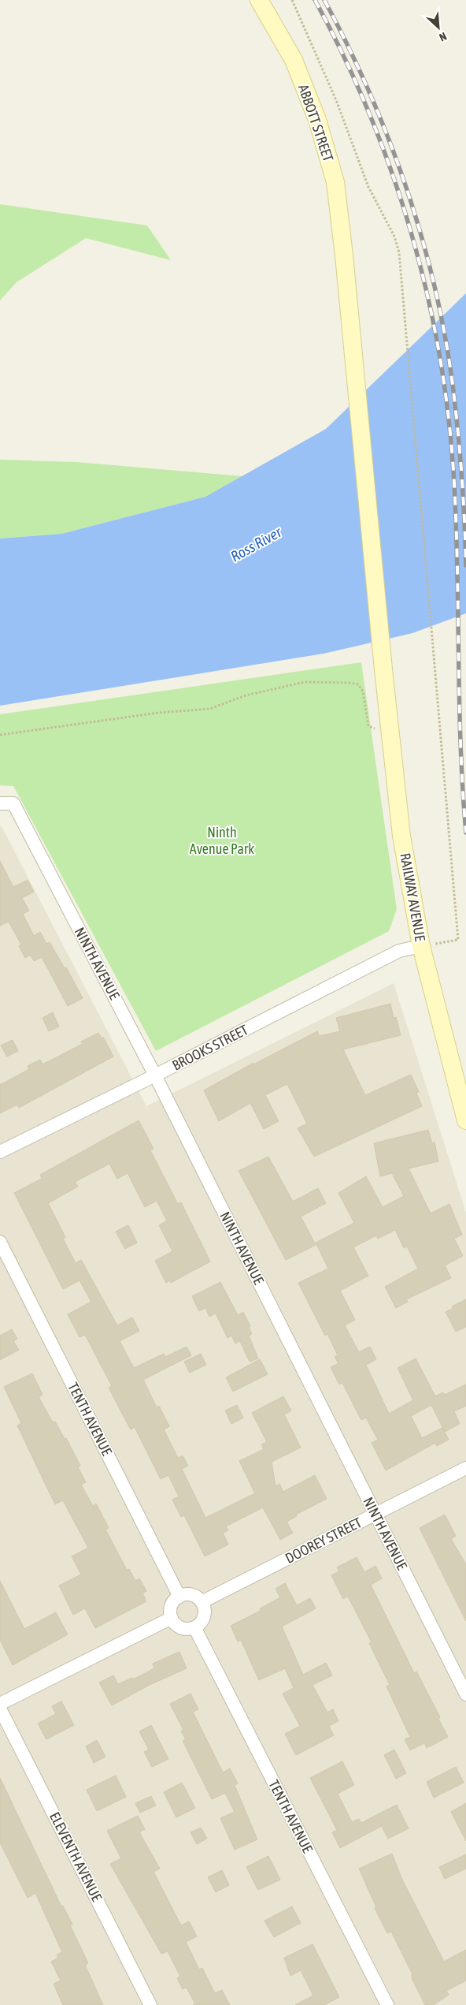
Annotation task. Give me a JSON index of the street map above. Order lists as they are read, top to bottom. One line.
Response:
{"streets":{"main road":["ABBOTT STREET","RAILWAY AVENUE"],"street":["NINTH AVENUE","BROOKS STREET","TENTH AVENUE","DOOREY STREET","ELEVENTH AVENUE"]},"crossings":[["ABBOTT STREET","RAILWAY AVENUE"],["RAILWAY AVENUE","BROOKS STREET"],["NINTH AVENUE","BROOKS STREET"],["NINTH AVENUE","DOOREY STREET"],["TENTH AVENUE","DOOREY STREET"]],"water":["Ross River"],"parks":["Ninth Avenue Park"],"north":"bottom right"}
